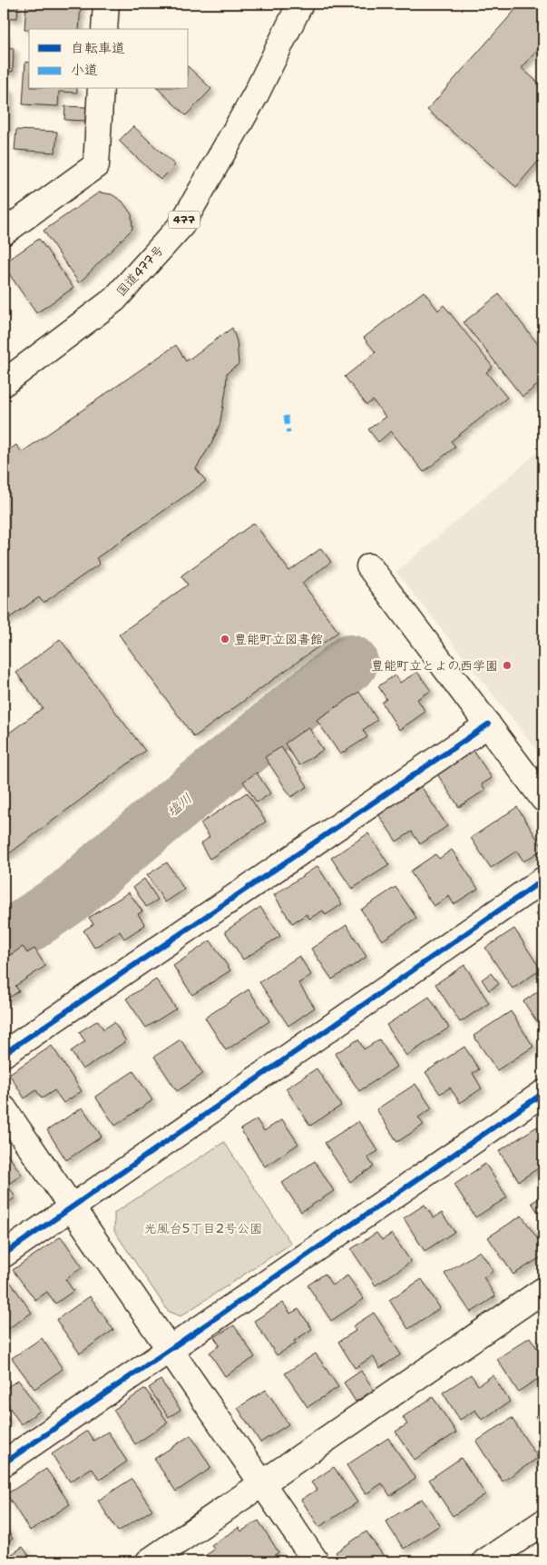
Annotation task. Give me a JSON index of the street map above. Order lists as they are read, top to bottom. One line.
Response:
{"streets":{"main road":["477","国道477号"]},"water":["塩川"],"parks":["光風台5丁目2号公園"],"places":["豊能町立図書館","豊能町立とよの西学園"],"legend":["自転車道","小道"]}
